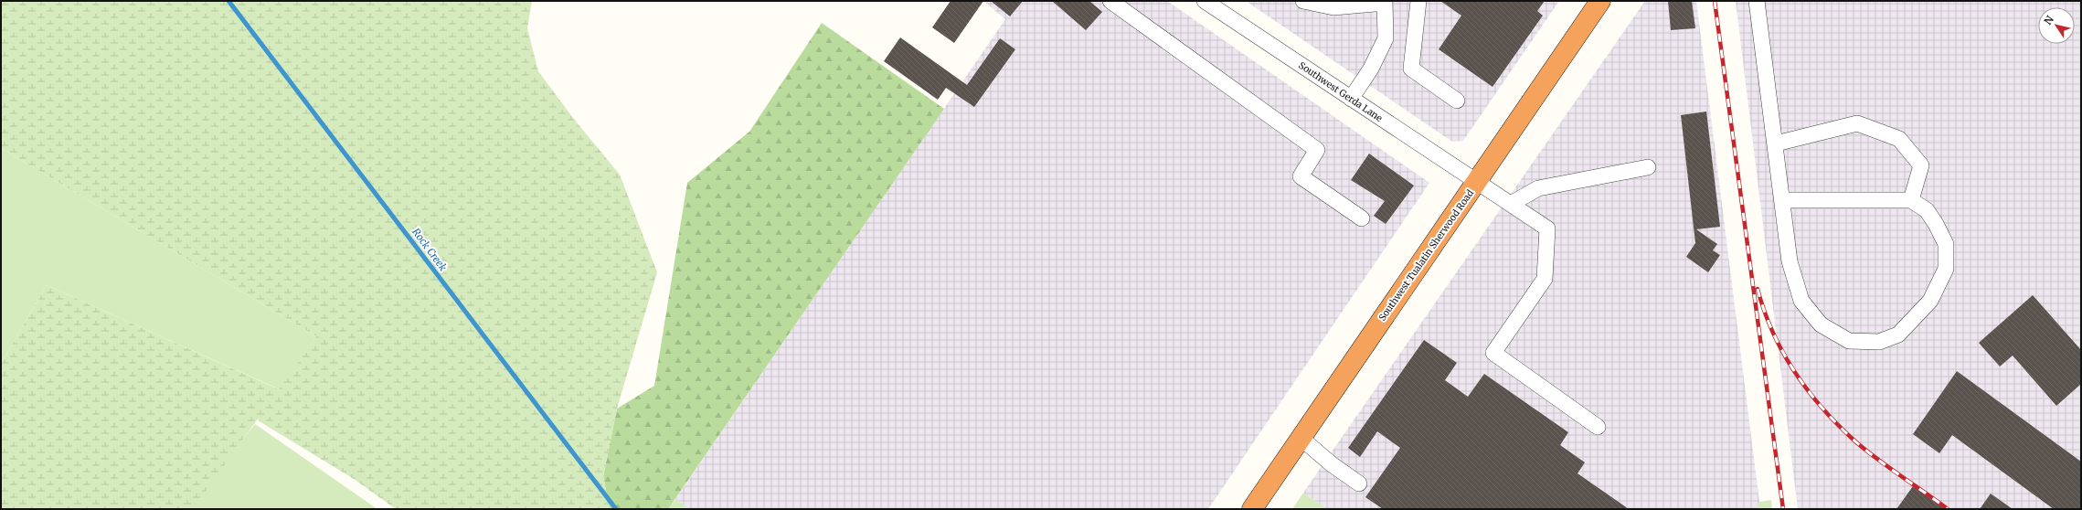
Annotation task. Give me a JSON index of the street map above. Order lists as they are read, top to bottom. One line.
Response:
{"streets":{"highway":["Southwest Tualatin Sherwood Road"],"street":["Southwest Gerda Lane"]},"crossings":[["Southwest Gerda Lane","Southwest Tualatin Sherwood Road"]],"water":["Rock Creek"],"north":"top left"}
